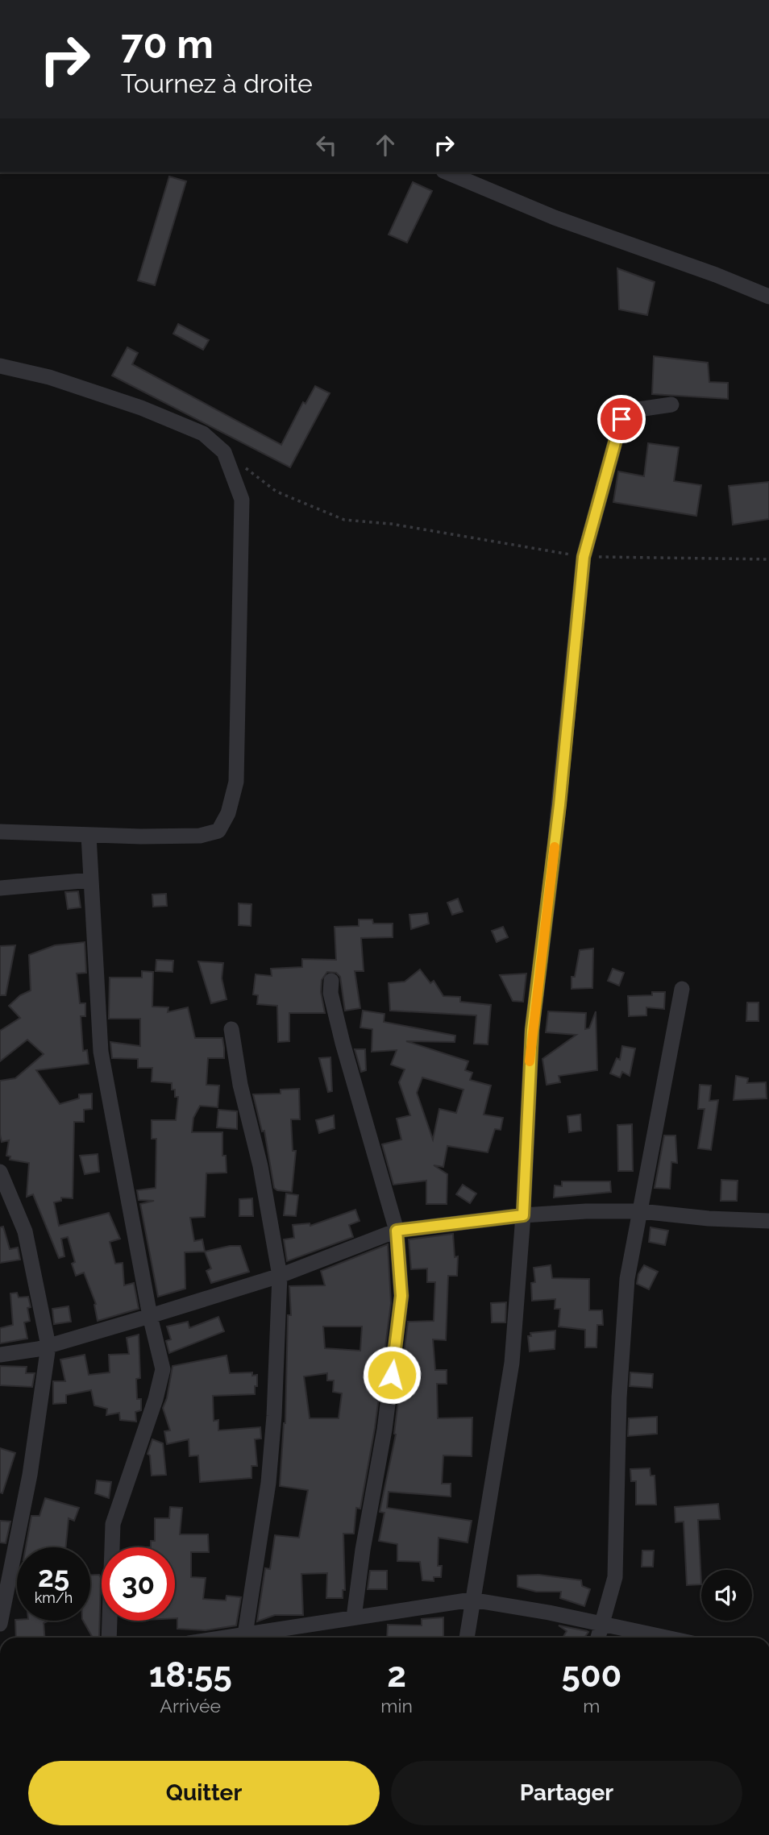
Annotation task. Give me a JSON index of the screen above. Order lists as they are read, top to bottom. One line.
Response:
{"page":{"turn":["70 m","Tournez à droite"],"speed":"25 km/h","limit":"30","eta":["18:55","Arrivée","2","min","500","m"],"buttons":["Quitter","Partager"]}}
